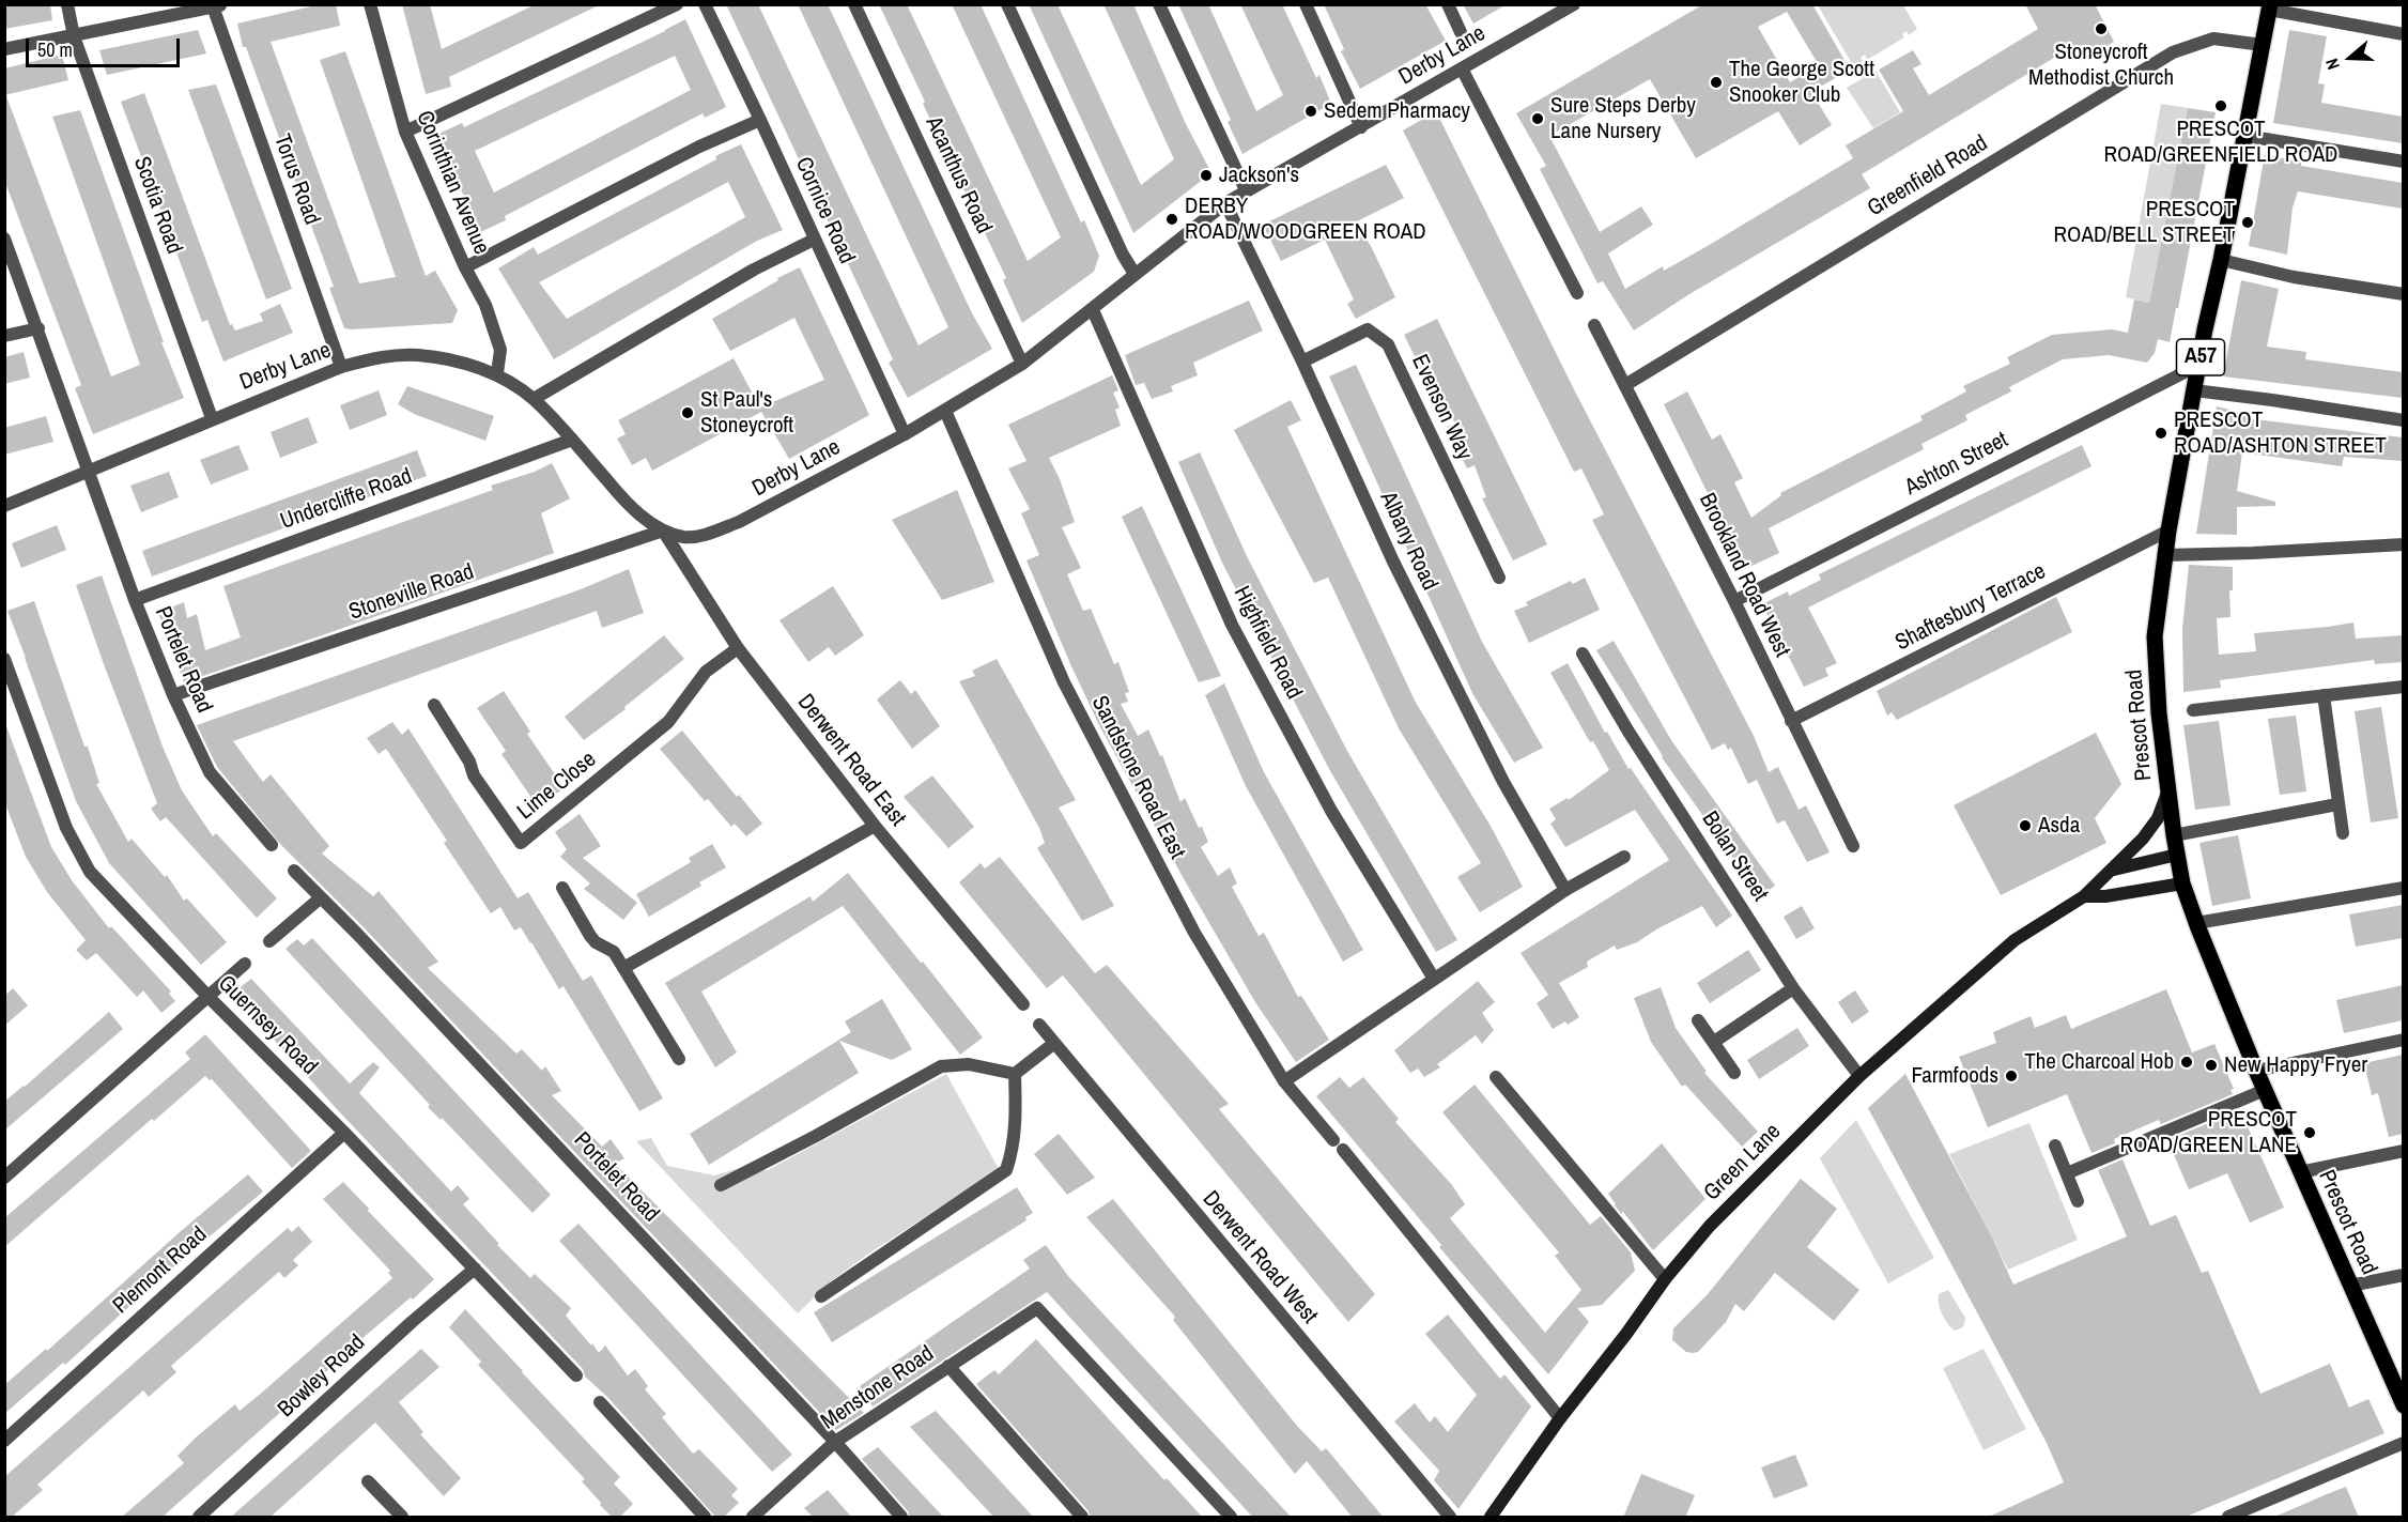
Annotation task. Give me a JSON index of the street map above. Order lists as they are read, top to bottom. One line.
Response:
{"streets":{"main road":["A57","Prescot Road","Green Lane"],"street":["Derby Lane","Acanthus Road","Greenfield Road","Torus Road","Corinthian Avenue","Scotia Road","Cornice Road","Evenson Way","Ashton Street","Undercliffe Road","Albany Road","Brookland Road West","Stoneville Road","Shaftesbury Terrace","Highfield Road","Portelet Road","Derwent Road East","Sandstone Road East","Lime Close","Bolan Street","Guernsey Road","Derwent Road West","Plemont Road","Bowley Road","Menstone Road"]},"crossings":[["Derby Lane","Acanthus Road"],["Derby Lane","Torus Road"],["Derby Lane","Corinthian Avenue"],["Derby Lane","Scotia Road"],["Derby Lane","Cornice Road"],["Derby Lane","Undercliffe Road"],["Derby Lane","Albany Road"],["Derby Lane","Stoneville Road"],["Derby Lane","Highfield Road"],["Derby Lane","Portelet Road"],["Derby Lane","Derwent Road East"],["Derby Lane","Sandstone Road East"],["Greenfield Road","Brookland Road West"],["Greenfield Road","Prescot Road"],["Evenson Way","Albany Road"],["Ashton Street","Brookland Road West"],["Ashton Street","Prescot Road"],["Undercliffe Road","Portelet Road"],["Brookland Road West","Shaftesbury Terrace"],["Stoneville Road","Portelet Road"],["Stoneville Road","Derwent Road East"],["Shaftesbury Terrace","Prescot Road"],["Portelet Road","Menstone Road"],["Prescot Road","Green Lane"],["Derwent Road East","Lime Close"],["Sandstone Road East","Green Lane"],["Bolan Street","Green Lane"],["Guernsey Road","Plemont Road"],["Guernsey Road","Bowley Road"]],"places":["Stoneycroft Methodist Church","The George Scott Snooker Club","PRESCOT ROAD/GREENFIELD ROAD","Sedem Pharmacy","Sure Steps Derby Lane Nursery","Jackson's","DERBY ROAD/WOODGREEN ROAD","PRESCOT ROAD/BELL STREET","St Paul's Stoneycroft","PRESCOT ROAD/ASHTON STREET","Asda","The Charcoal Hob","New Happy Fryer","Farmfoods","PRESCOT ROAD/GREEN LANE"],"scale_bar":"50 m","north":"left"}
